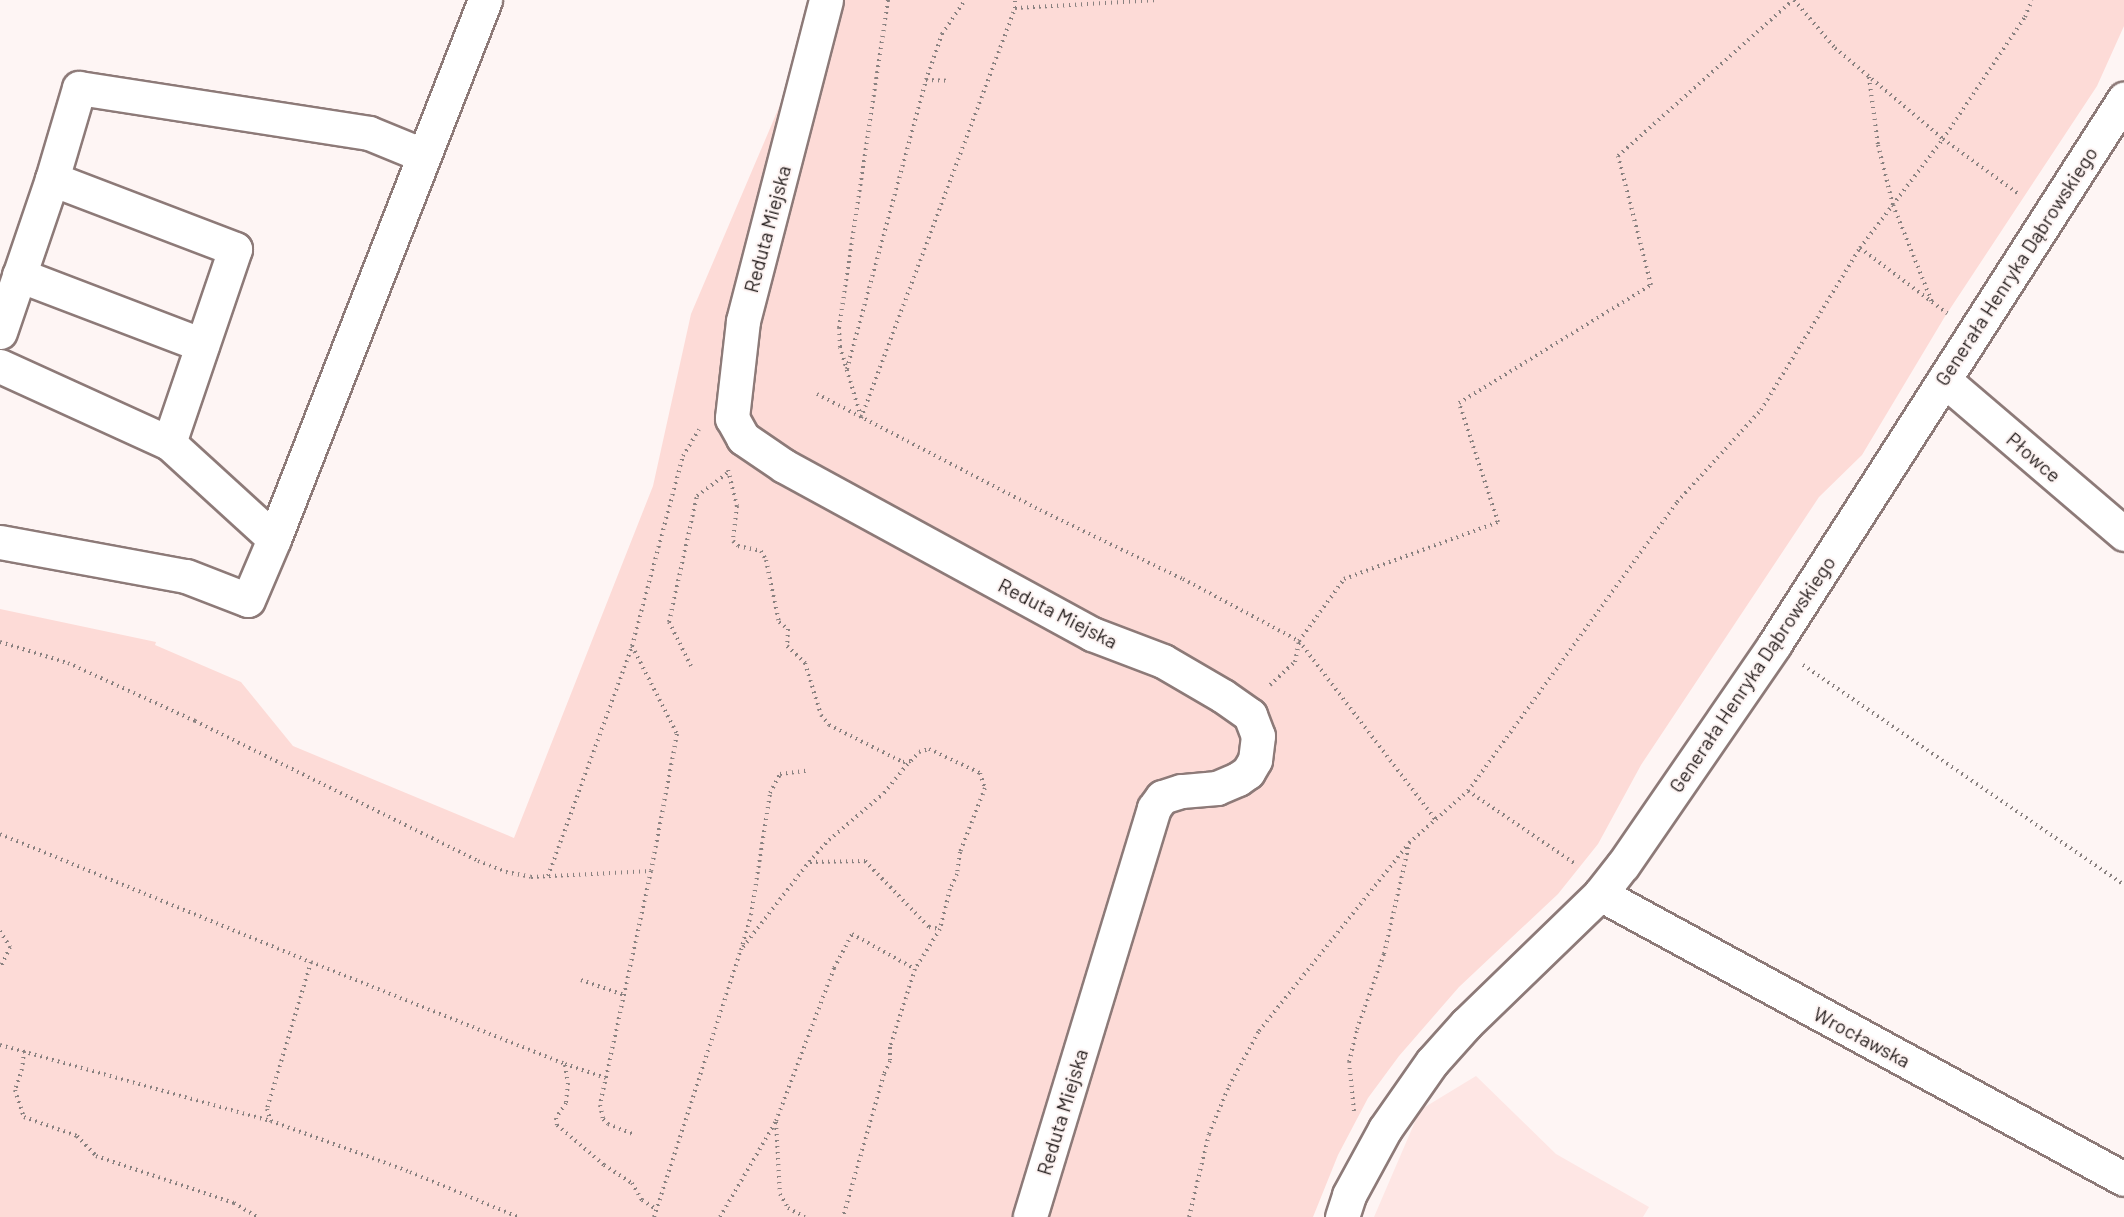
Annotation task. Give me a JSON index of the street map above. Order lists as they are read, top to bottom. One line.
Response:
{"streets":{"street":["Reduta Miejska","Generała Henryka Dąbrowskiego","Płowce","Wrocławska"]},"crossings":[["Generała Henryka Dąbrowskiego","Płowce"],["Generała Henryka Dąbrowskiego","Wrocławska"]]}
